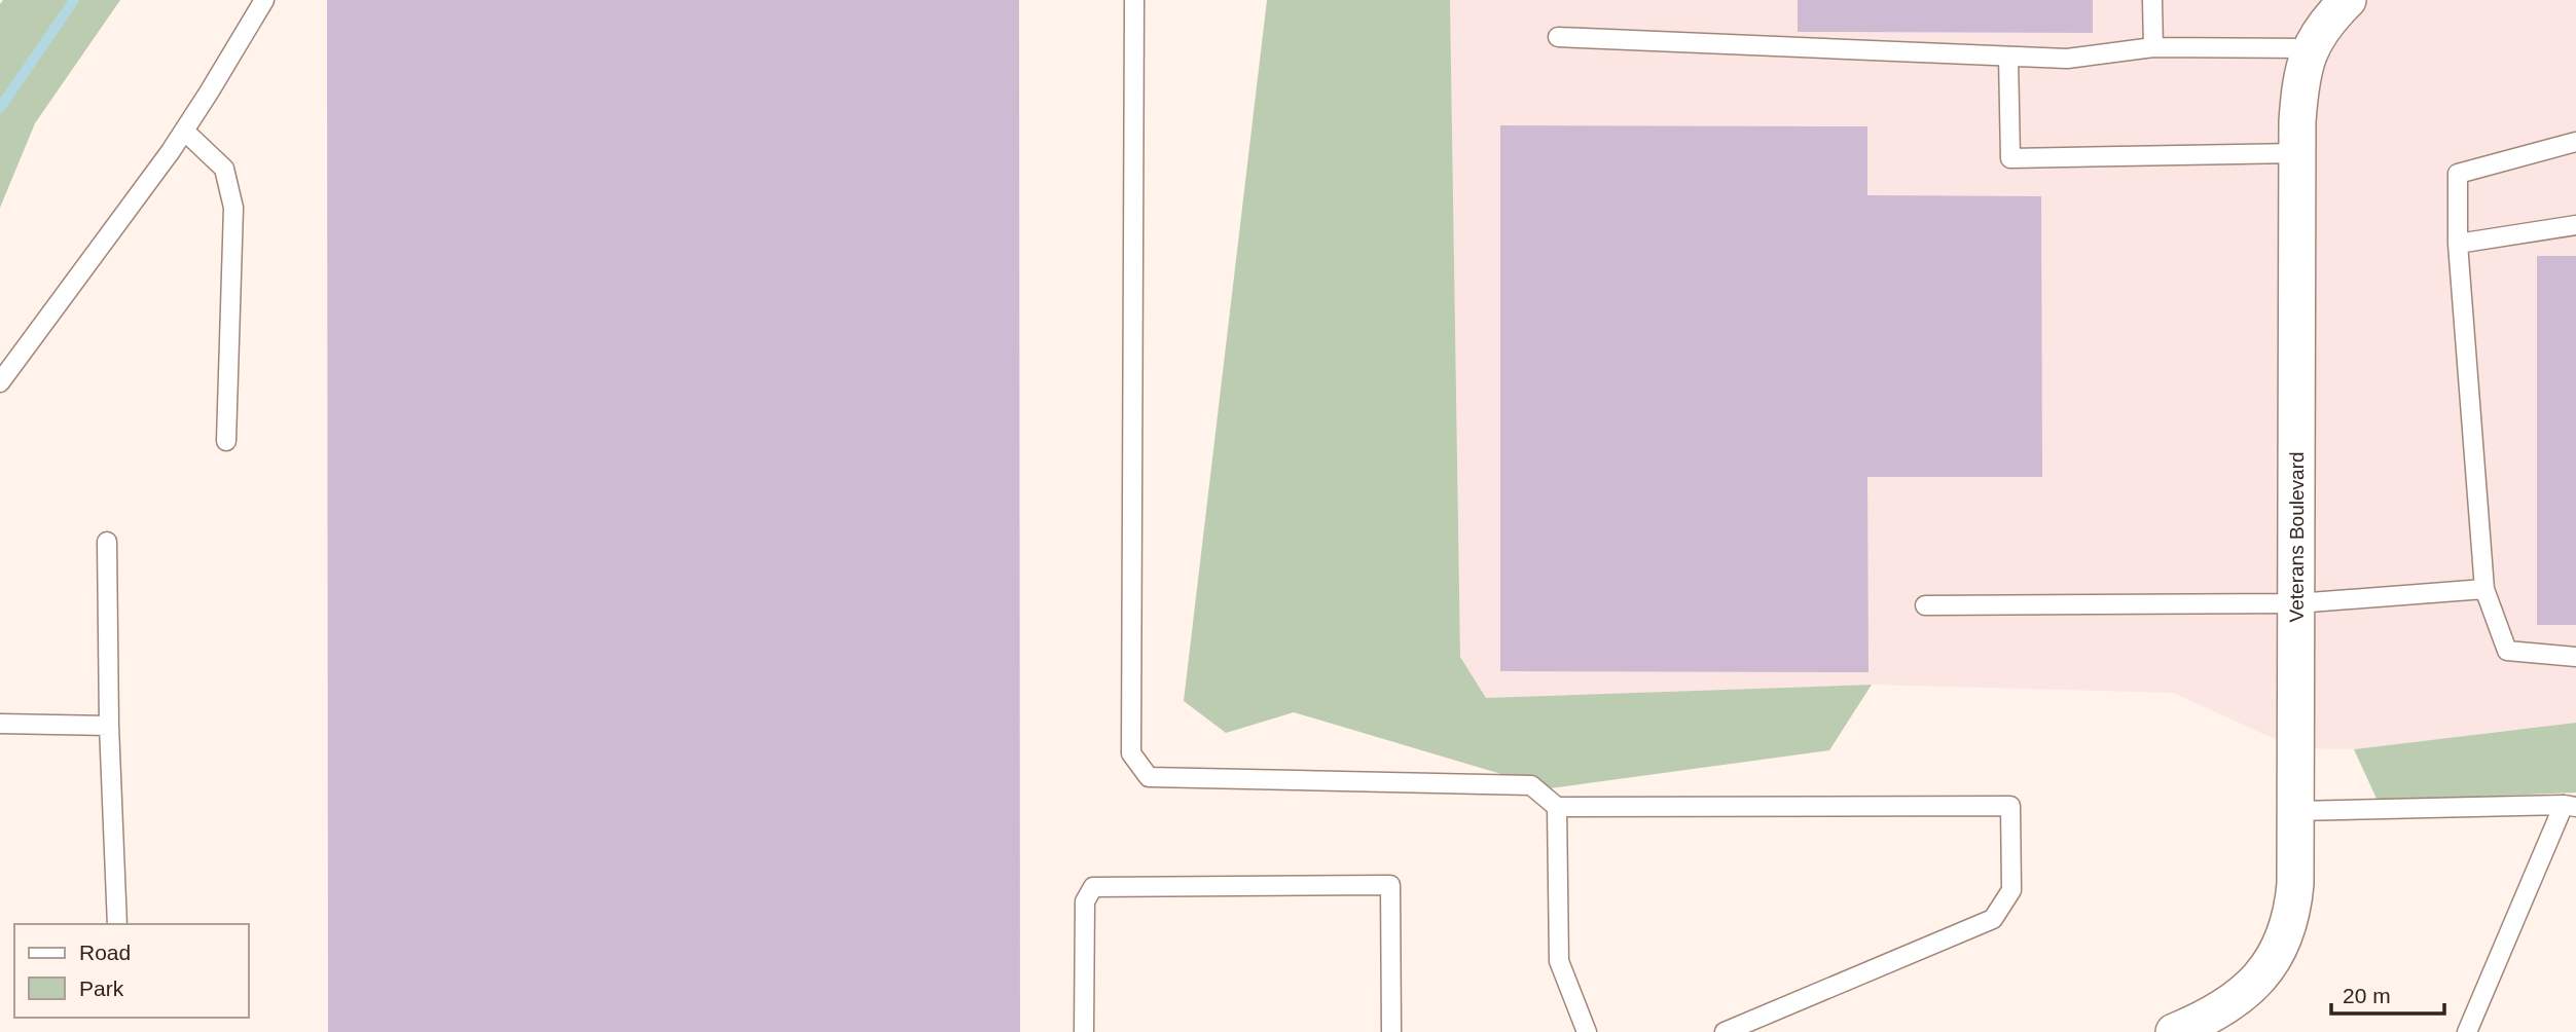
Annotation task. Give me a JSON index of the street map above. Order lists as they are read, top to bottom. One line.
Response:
{"streets":{"street":["Veterans Boulevard"]},"legend":["Road","Park"],"scale_bar":"20 m"}
